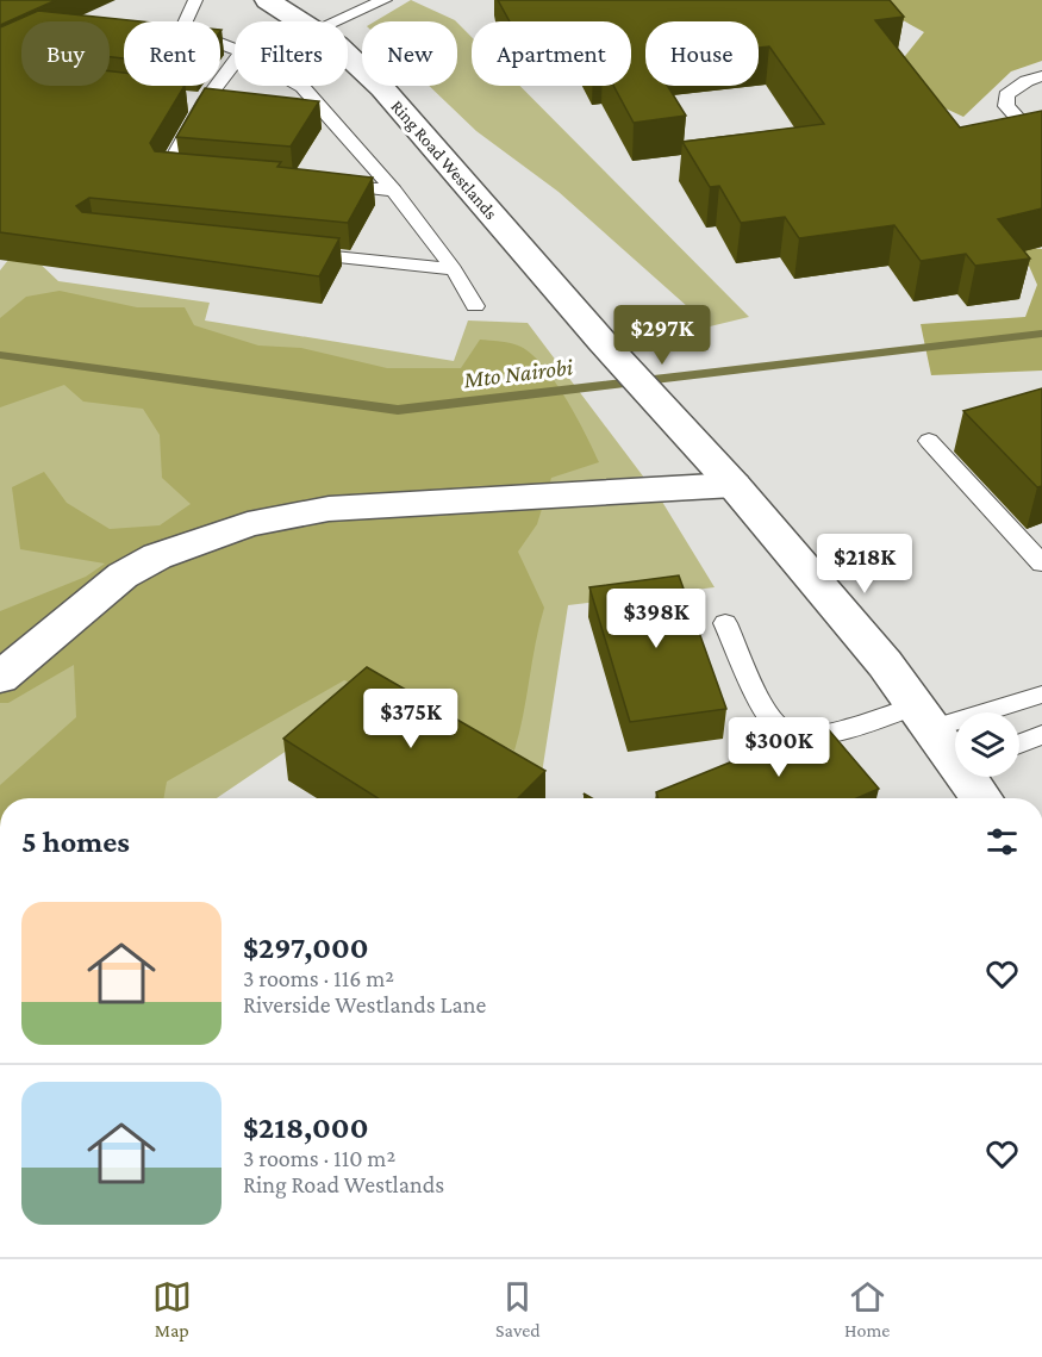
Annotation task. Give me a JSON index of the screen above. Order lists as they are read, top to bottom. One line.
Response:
{"streets":{"main road":["Ring Road Westlands"]},"water":["Mto Nairobi"],"page":{"chip":["Buy","Rent","Filters","New","Apartment","House"],"price":["$297K","$218K","$398K","$375K","$300K"],"heading":"5 homes","list":[{"name":"$297,000","note":"3 rooms · 116 m² · Riverside Westlands Lane"},{"name":"$218,000","note":"3 rooms · 110 m² · Ring Road Westlands"}],"tabs":["Map","Saved","Home"]}}
